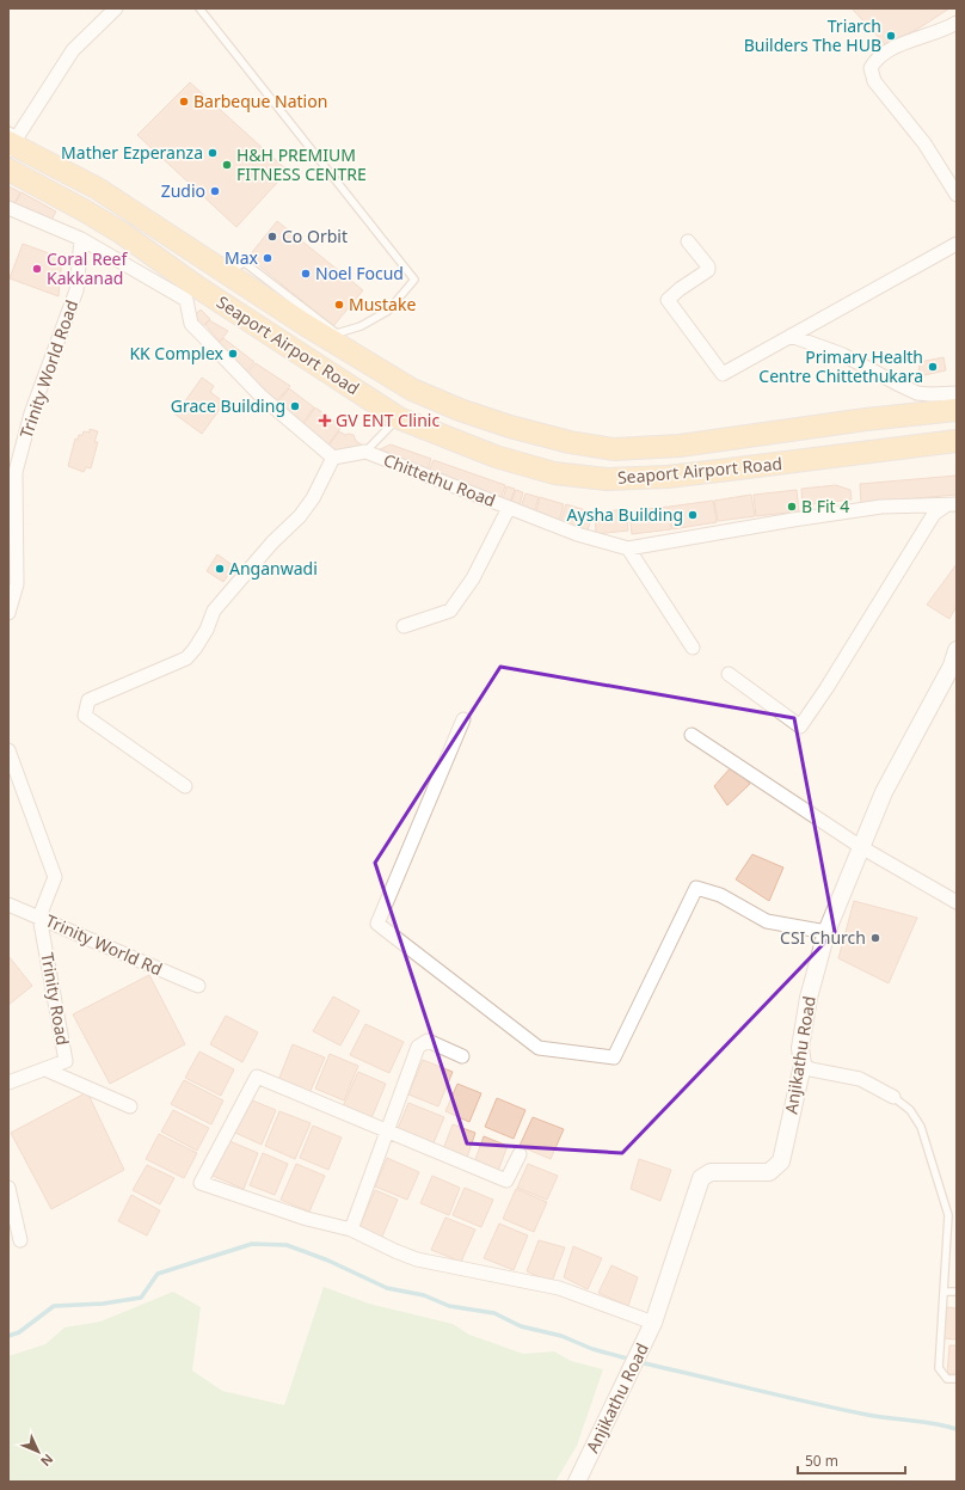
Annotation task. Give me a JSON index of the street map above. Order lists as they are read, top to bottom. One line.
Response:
{"streets":{"main road":["Seaport Airport Road"],"street":["Trinity World Road","Chittethu Road","Trinity World Rd","Trinity Road","Anjikathu Road"]},"crossings":[["Trinity World Rd","Trinity Road"]],"places":{"other":["Triarch Builders The HUB","Barbeque Nation","Mather Ezperanza","H&H PREMIUM FITNESS CENTRE","Zudio","Co Orbit","Max","Coral Reef Kakkanad","Noel Focud","Mustake","KK Complex","Primary Health Centre Chittethukara","Grace Building","B Fit 4","Aysha Building","Anganwadi","CSI Church"],"health":["GV ENT Clinic"]},"scale_bar":"50 m","north":"bottom right"}
